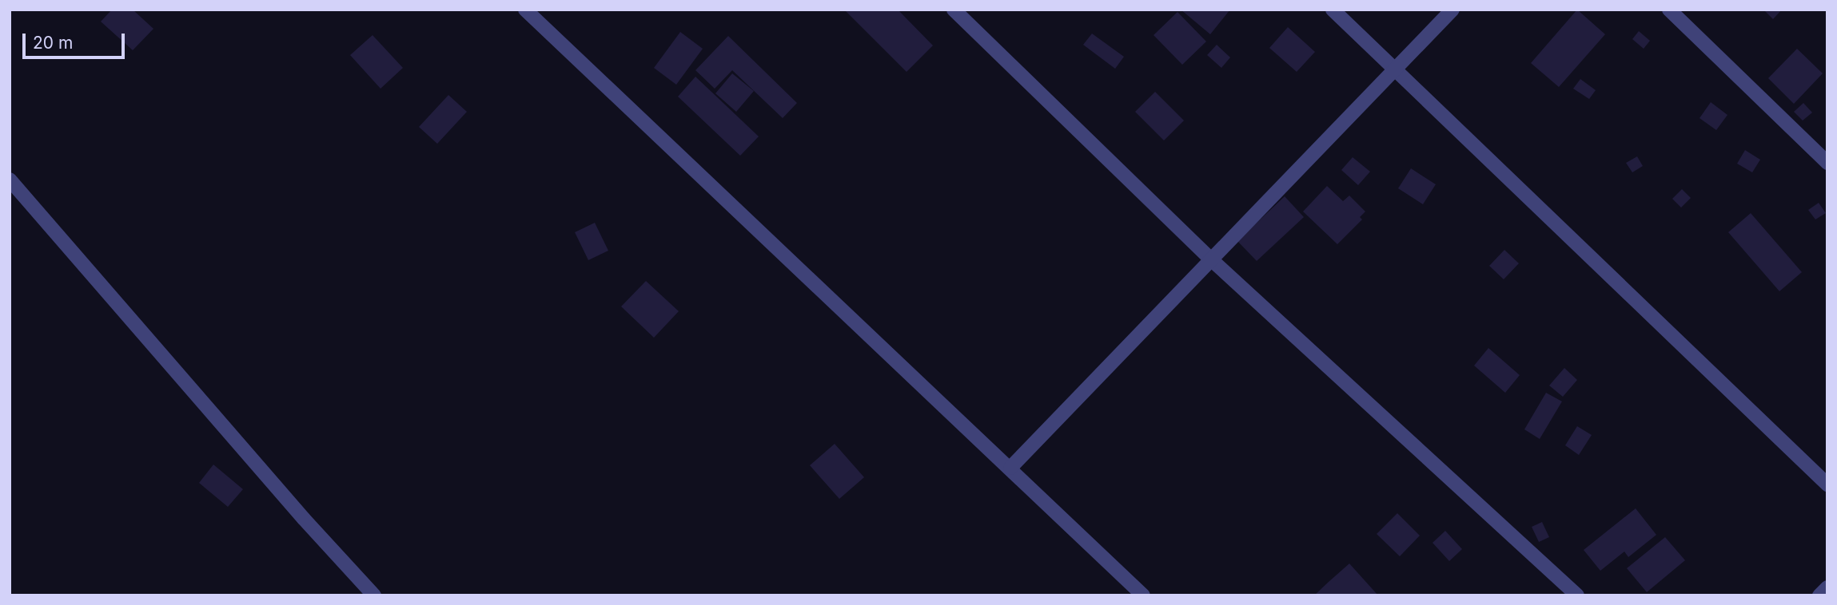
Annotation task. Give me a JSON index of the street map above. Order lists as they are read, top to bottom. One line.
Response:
{"scale_bar":"20 m"}
